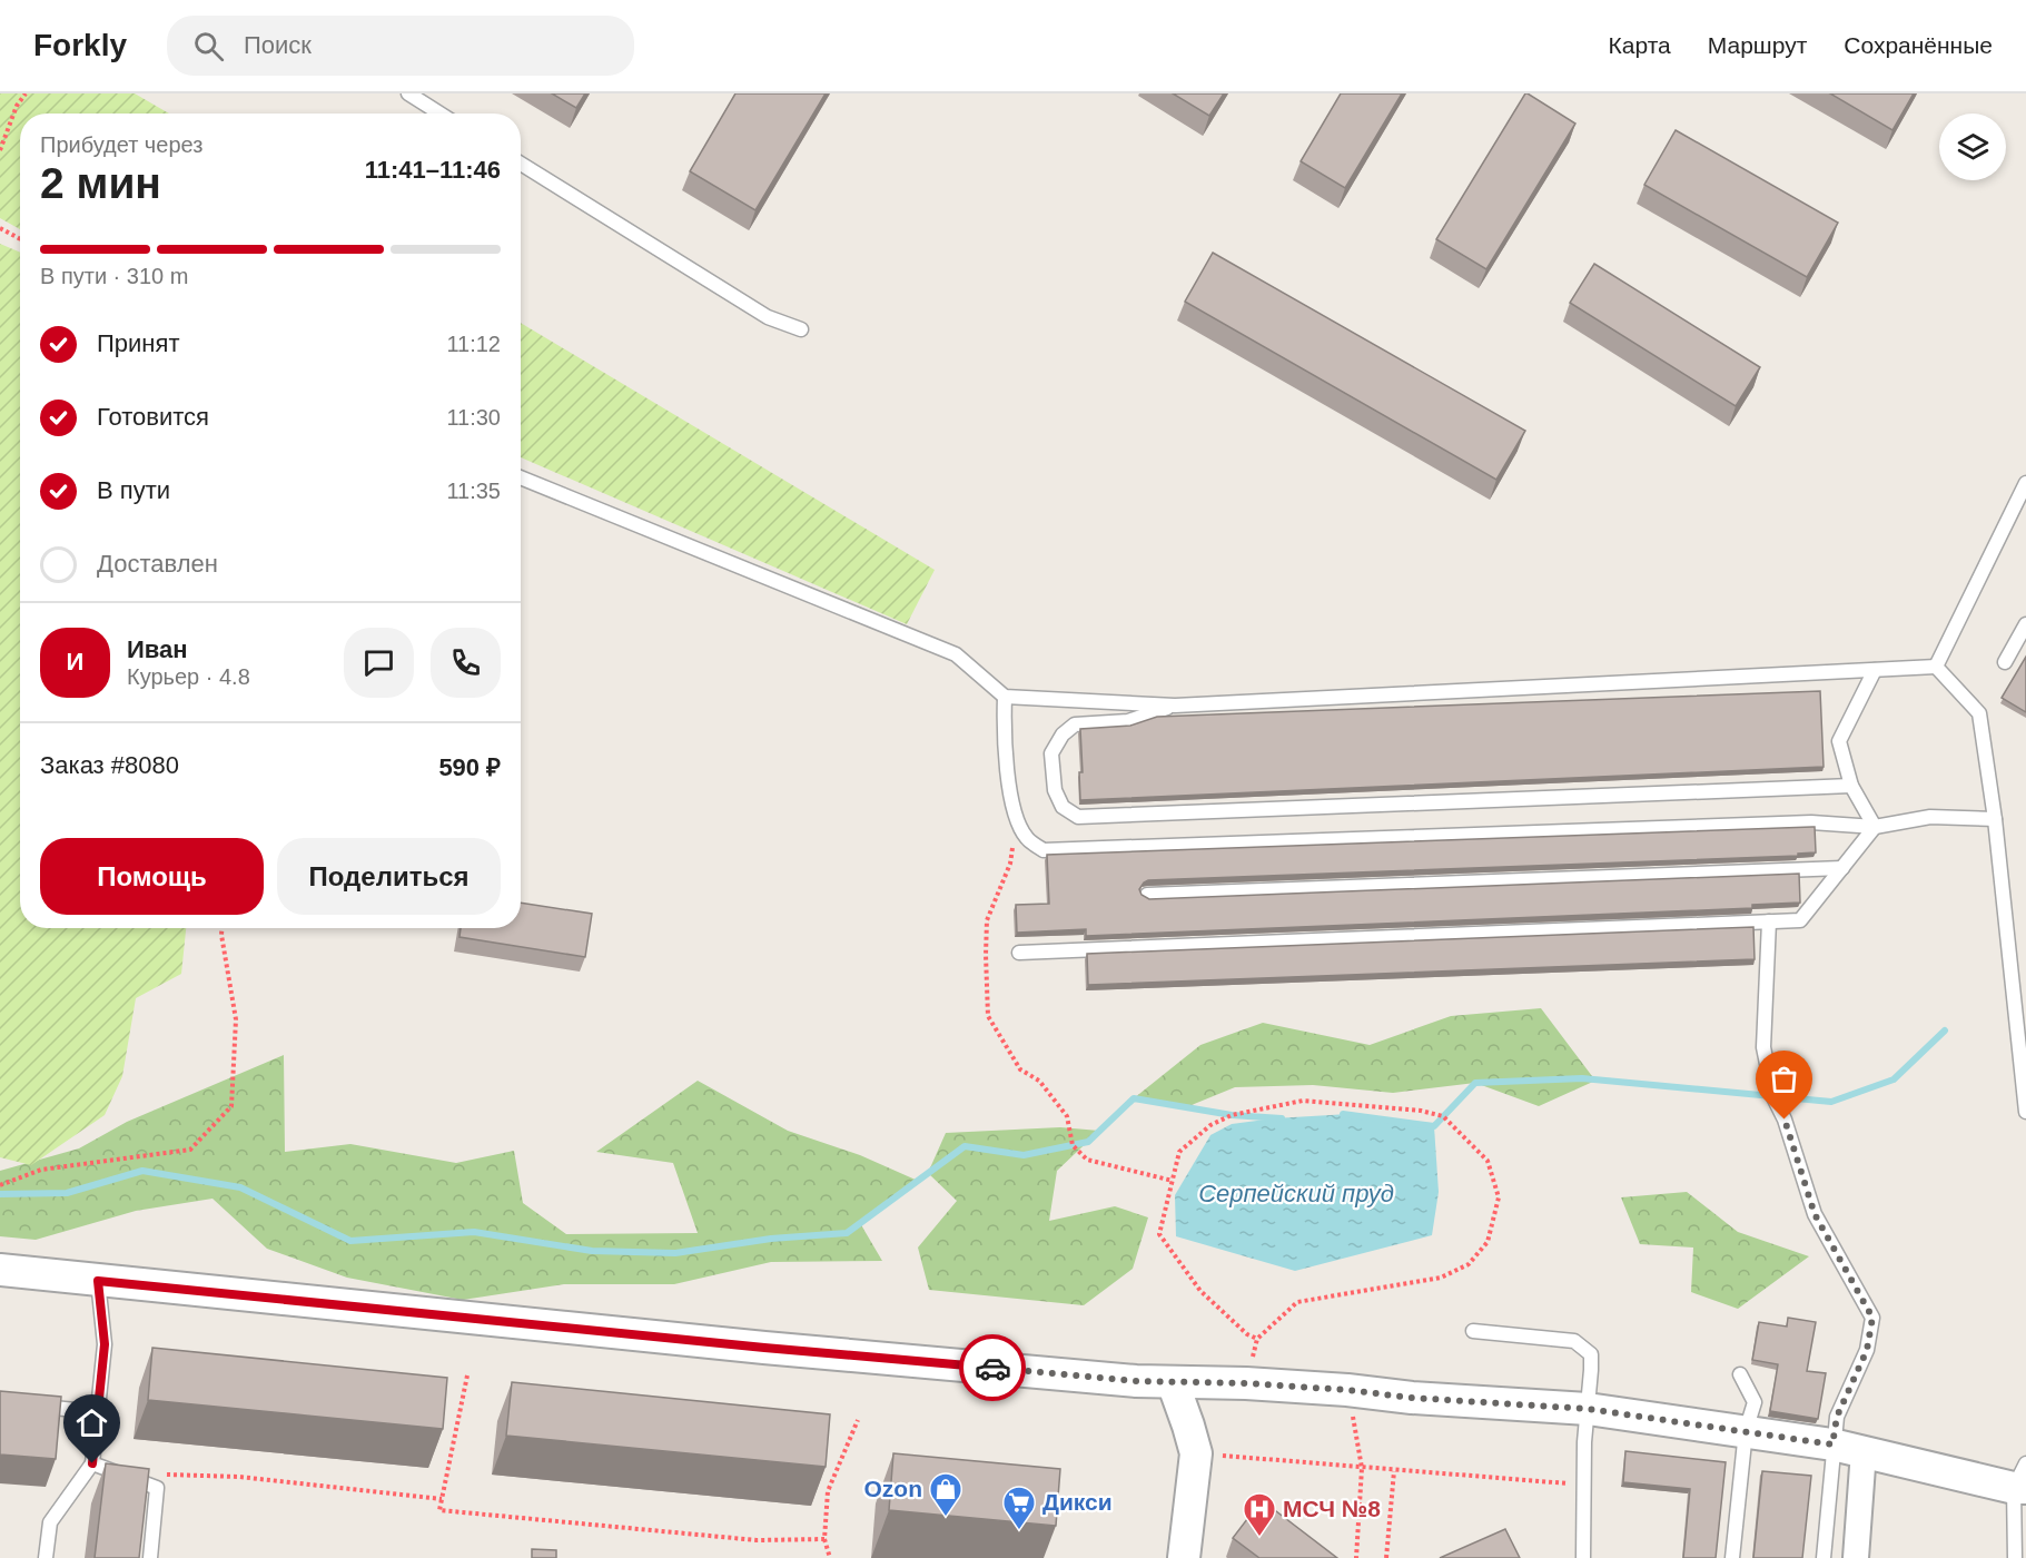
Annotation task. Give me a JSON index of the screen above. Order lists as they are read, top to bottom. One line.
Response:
{"water":["Серпейский пруд"],"places":{"shop":["Ozon"],"supermarket":["Дикси"],"hospital":["МСЧ №8"]},"page":{"header":"Forkly","search":"Поиск","nav":["Карта","Маршрут","Сохранённые"],"heading":["2 мин","Прибудет через","11:41–11:46"],"panel":["Иван","Курьер · 4.8","Заказ #8080","590 ₽"],"bar":"В пути · 310 m","list":[["Принят","11:12"],["Готовится","11:30"],["В пути","11:35"],"Доставлен"],"round":"И","buttons":["Помощь","Поделиться"]}}
